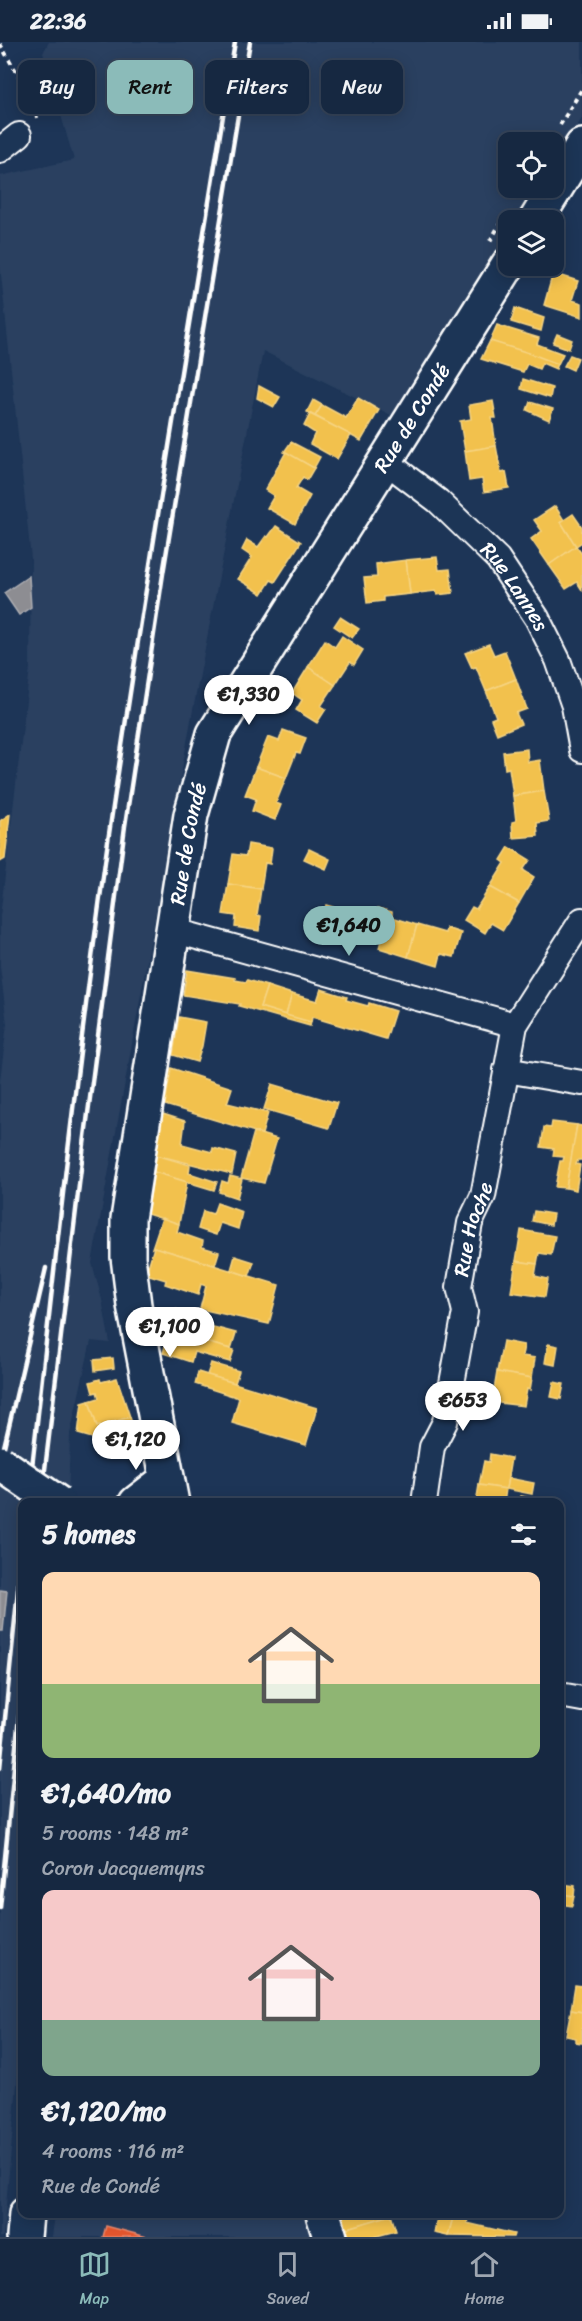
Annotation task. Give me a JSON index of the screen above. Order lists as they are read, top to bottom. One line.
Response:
{"streets":{"main road":["Rue de Condé"],"street":["Rue Lannes","Rue Hoche"]},"crossings":[["Rue de Condé","Rue Lannes"]],"page":{"status":"22:36","chip":["Buy","Rent","Filters","New"],"price":["€1,330","€1,640","€1,100","€653","€1,120"],"heading":"5 homes","list":[{"name":"€1,640/mo","note":"5 rooms · 148 m² · Coron Jacquemyns"},{"name":"€1,120/mo","note":"4 rooms · 116 m² · Rue de Condé"}],"tabs":["Map","Saved","Home"]}}
